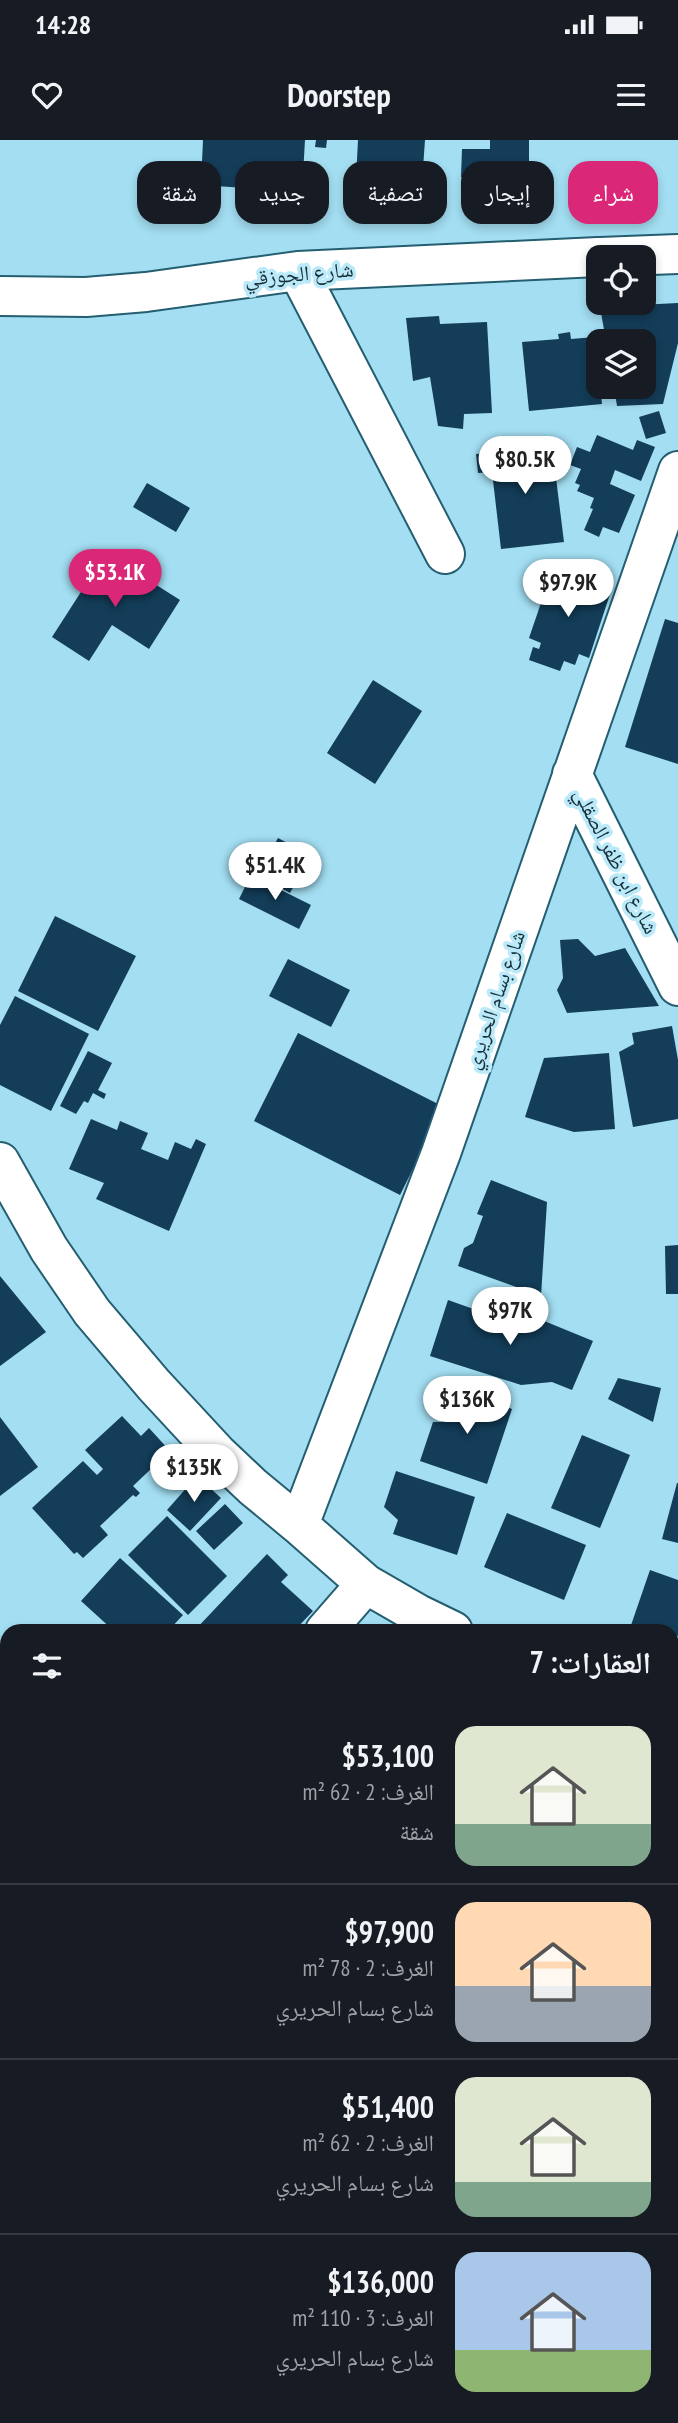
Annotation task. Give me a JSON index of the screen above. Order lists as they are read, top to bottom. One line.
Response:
{"streets":{"street":["شارع الجوزقي","شارع ابن ظفر الصقلي","شارع بسام الحريري"]},"crossings":[["شارع ابن ظفر الصقلي","شارع بسام الحريري"]],"page":{"status":"14:28","header":"Doorstep","chip":["شراء","إيجار","تصفية","جديد","شقة"],"price":["$80.5K","$53.1K","$97.9K","$51.4K","$97K","$136K","$135K"],"heading":"العقارات: 7","list":[{"name":"$53,100","note":"الغرف: 2 · 62 m² · شقة"},{"name":"$97,900","note":"الغرف: 2 · 78 m² · شارع بسام الحريري"},{"name":"$51,400","note":"الغرف: 2 · 62 m² · شارع بسام الحريري"},{"name":"$136,000","note":"الغرف: 3 · 110 m² · شارع بسام الحريري"}]}}
